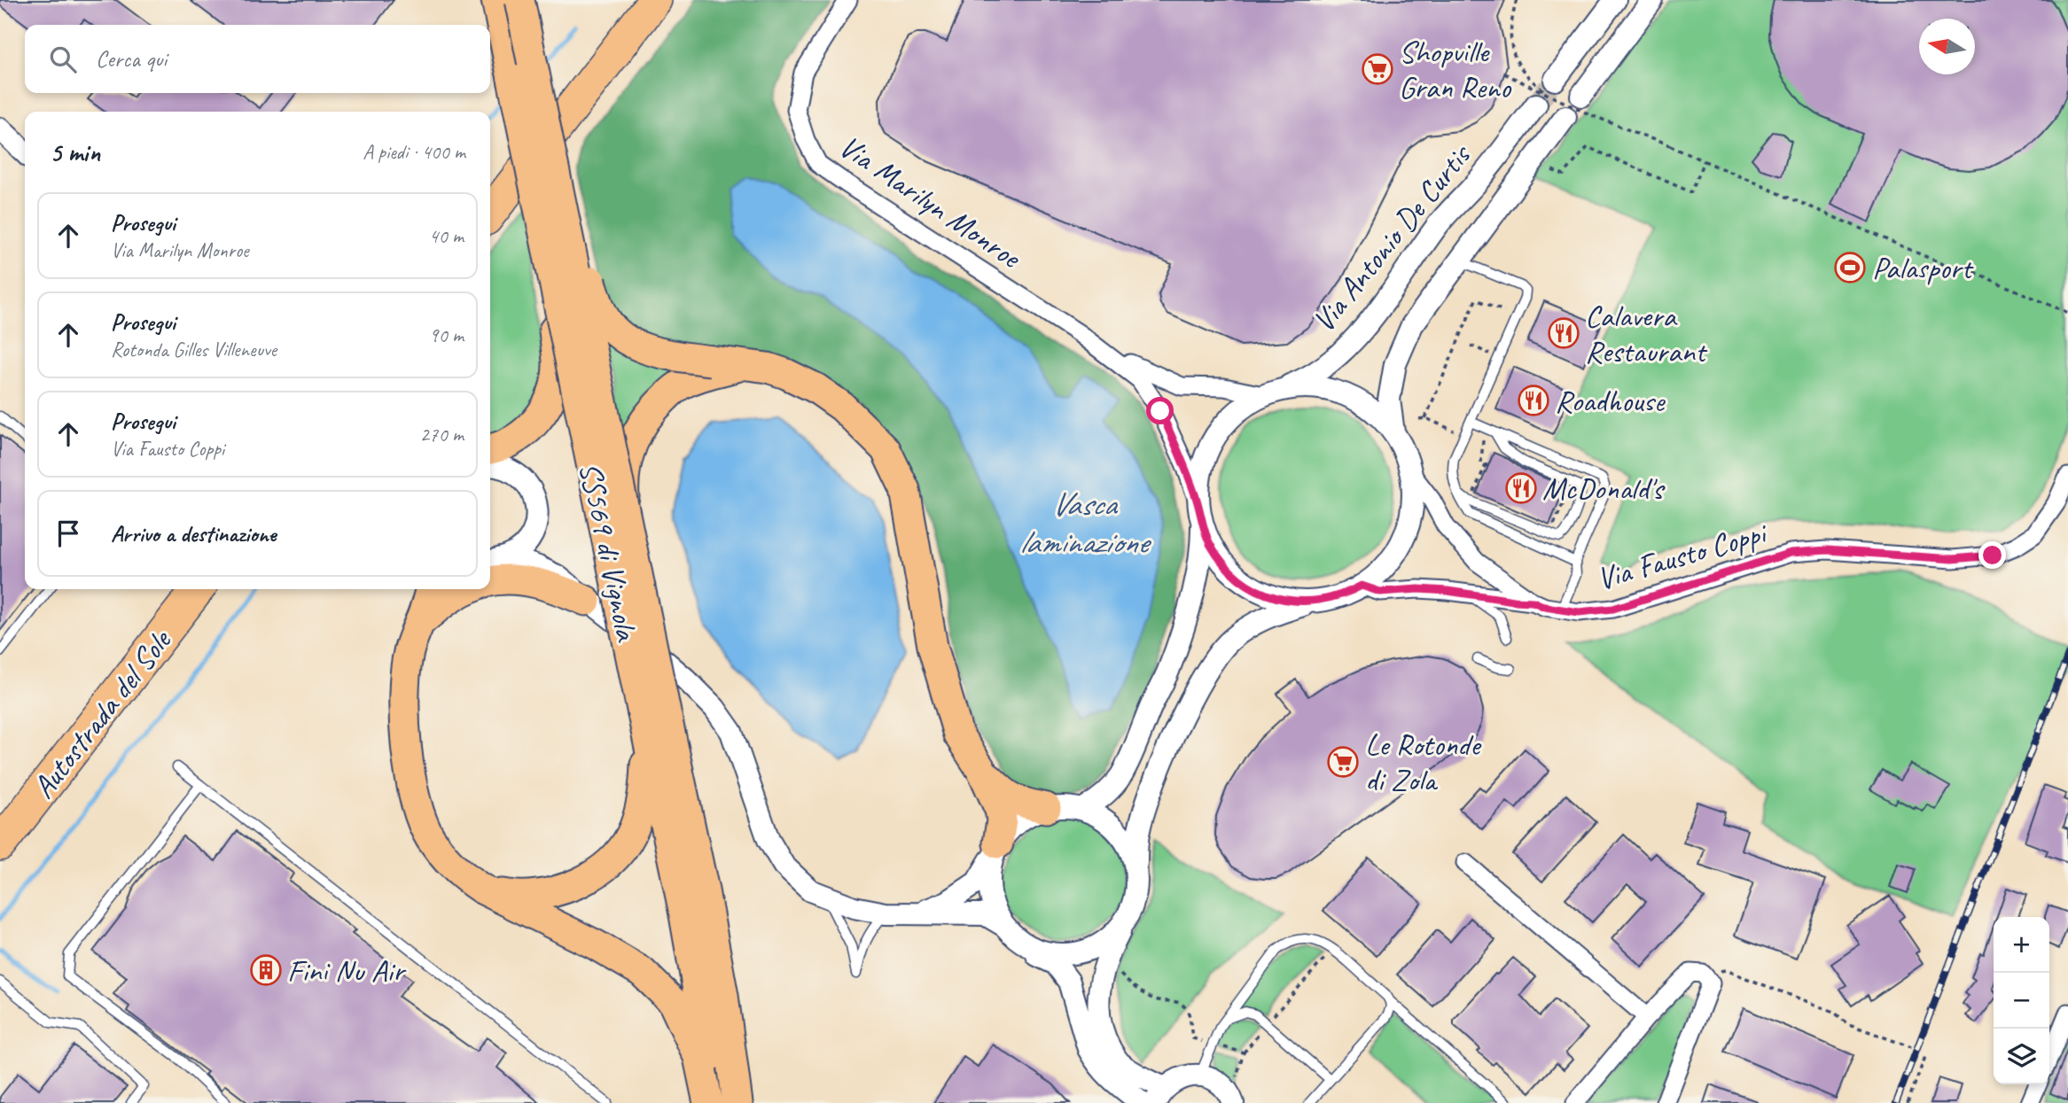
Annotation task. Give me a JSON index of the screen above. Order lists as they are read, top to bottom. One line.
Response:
{"streets":{"highway":["SS569 di Vignola","Autostrada del Sole"],"street":["Via Marilyn Monroe","Via Antonio De Curtis","Via Fausto Coppi"]},"crossings":[["Via Marilyn Monroe","Via Antonio De Curtis"],["Via Marilyn Monroe","Via Fausto Coppi"],["Via Antonio De Curtis","Via Fausto Coppi"]],"water":["Vasca laminazione"],"places":{"supermarket":["Shopville Gran Reno","Le Rotonde di Zola"],"sports":["Palasport"],"restaurant":["Calavera Restaurant","Roadhouse","McDonald's"],"building":["Fini Nu Air"]},"north":"left","page":{"search":"Cerca qui","heading":["5 min","A piedi · 400 m"],"list":[["Prosegui","Via Marilyn Monroe","40 m"],["Prosegui","Rotonda Gilles Villeneuve","90 m"],["Prosegui","Via Fausto Coppi","270 m"],"Arrivo a destinazione"],"map_buttons":["+","−"]}}
